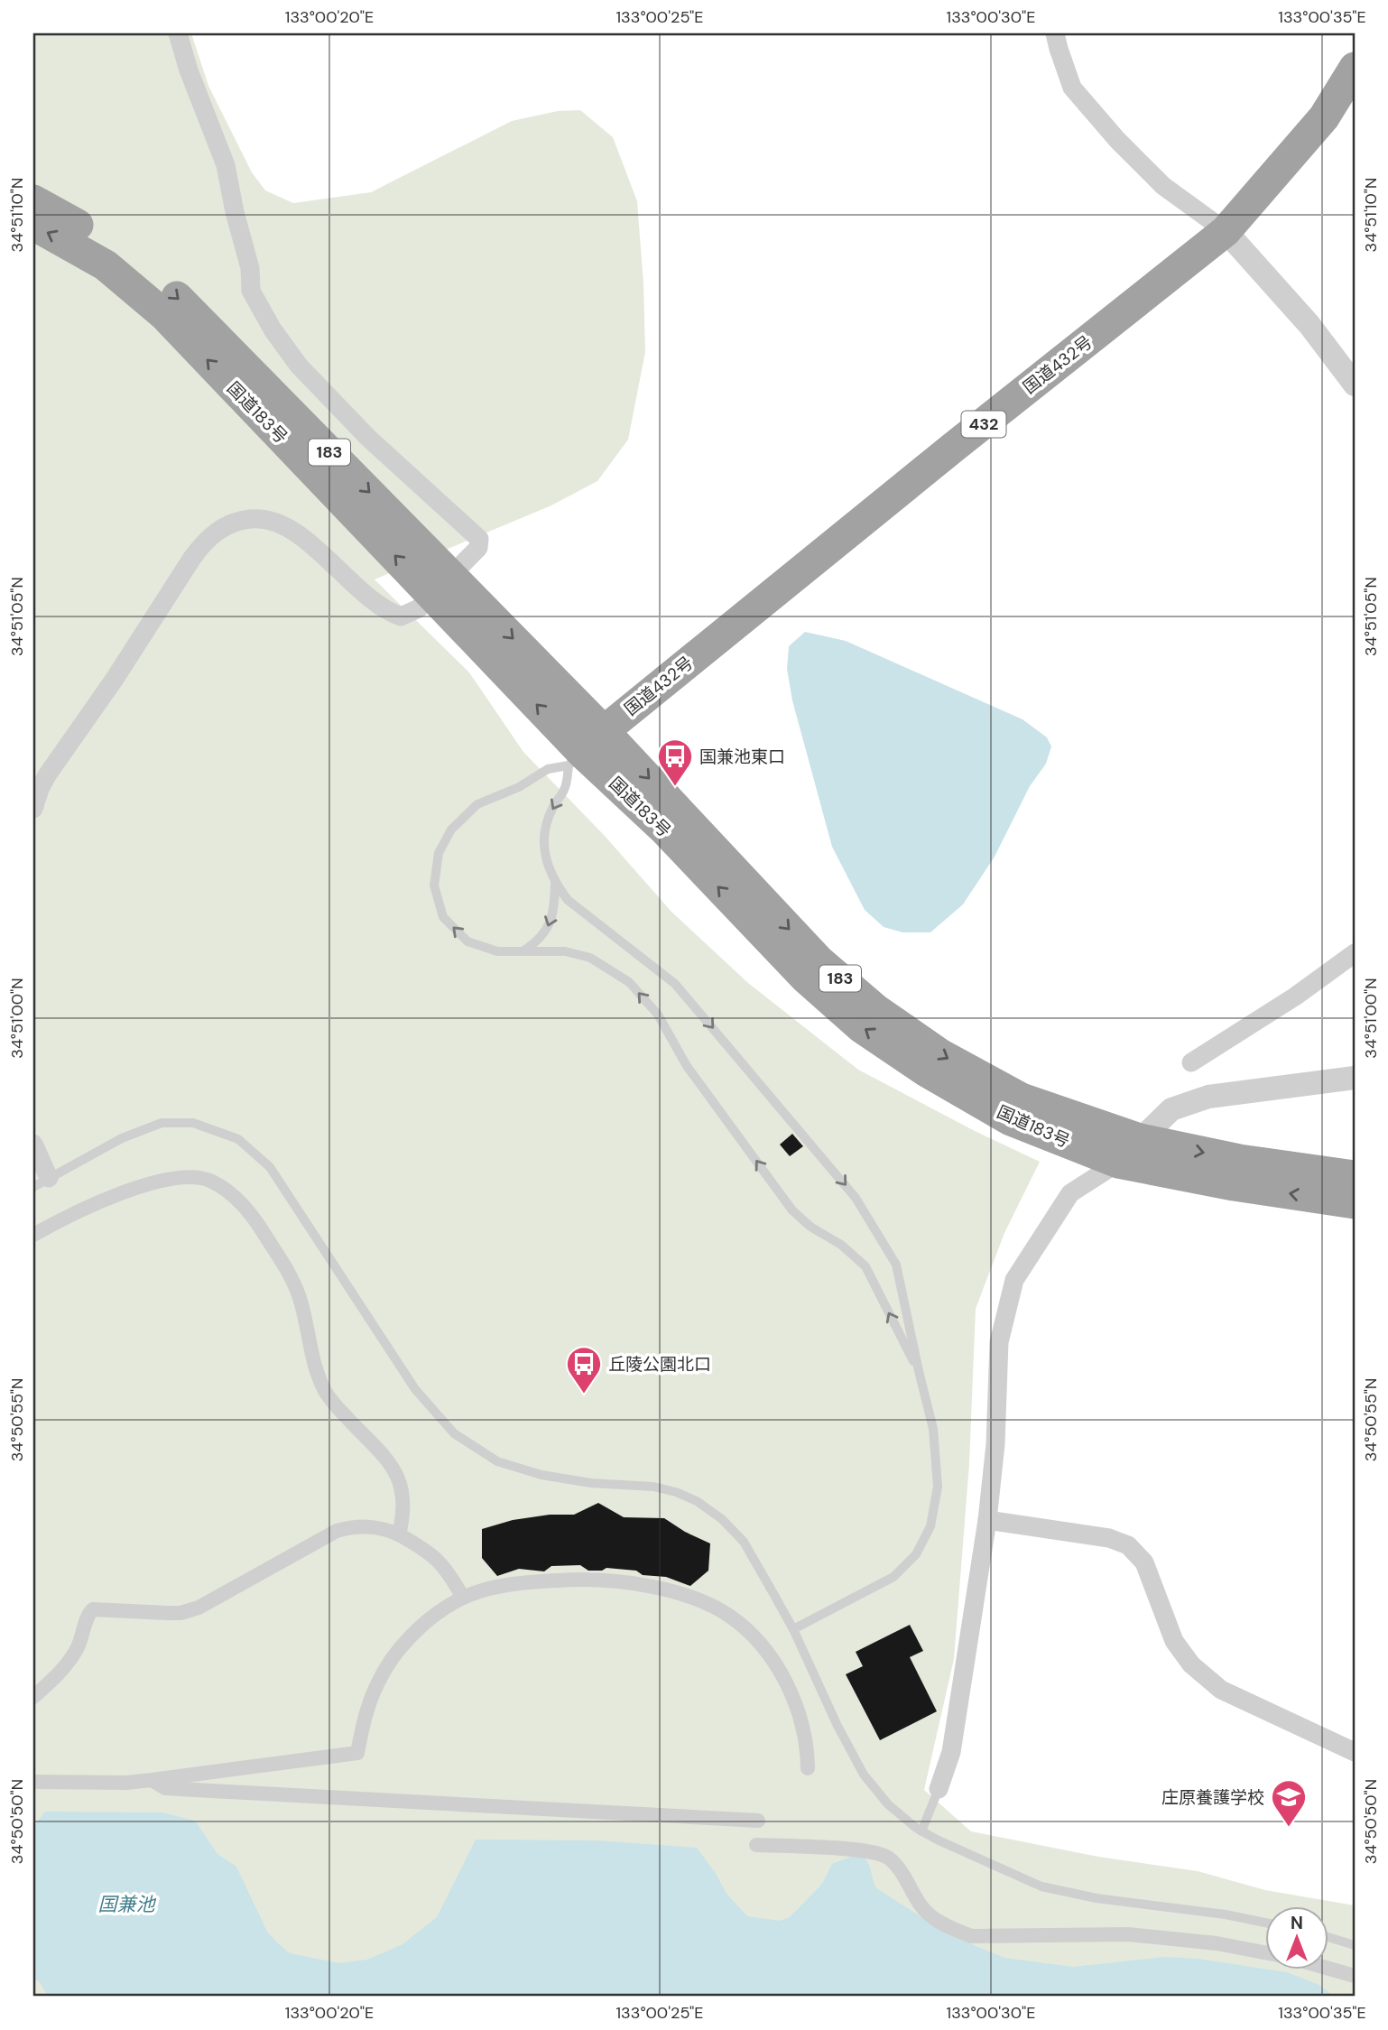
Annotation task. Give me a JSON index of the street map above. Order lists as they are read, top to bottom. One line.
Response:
{"streets":{"highway":["国道432号","国道183号","432","183"]},"crossings":[["国道432号","国道183号"]],"water":["国兼池"],"places":{"bus stop":["国兼池東口","丘陵公園北口"],"school or university":["庄原養護学校"]},"north":"top","coordinates":["133°00'20\"E","133°00'25\"E","133°00'30\"E","133°00'35\"E","34°51'10\"N","34°51'05\"N","34°51'00\"N","34°50'55\"N","34°50'50\"N"]}
